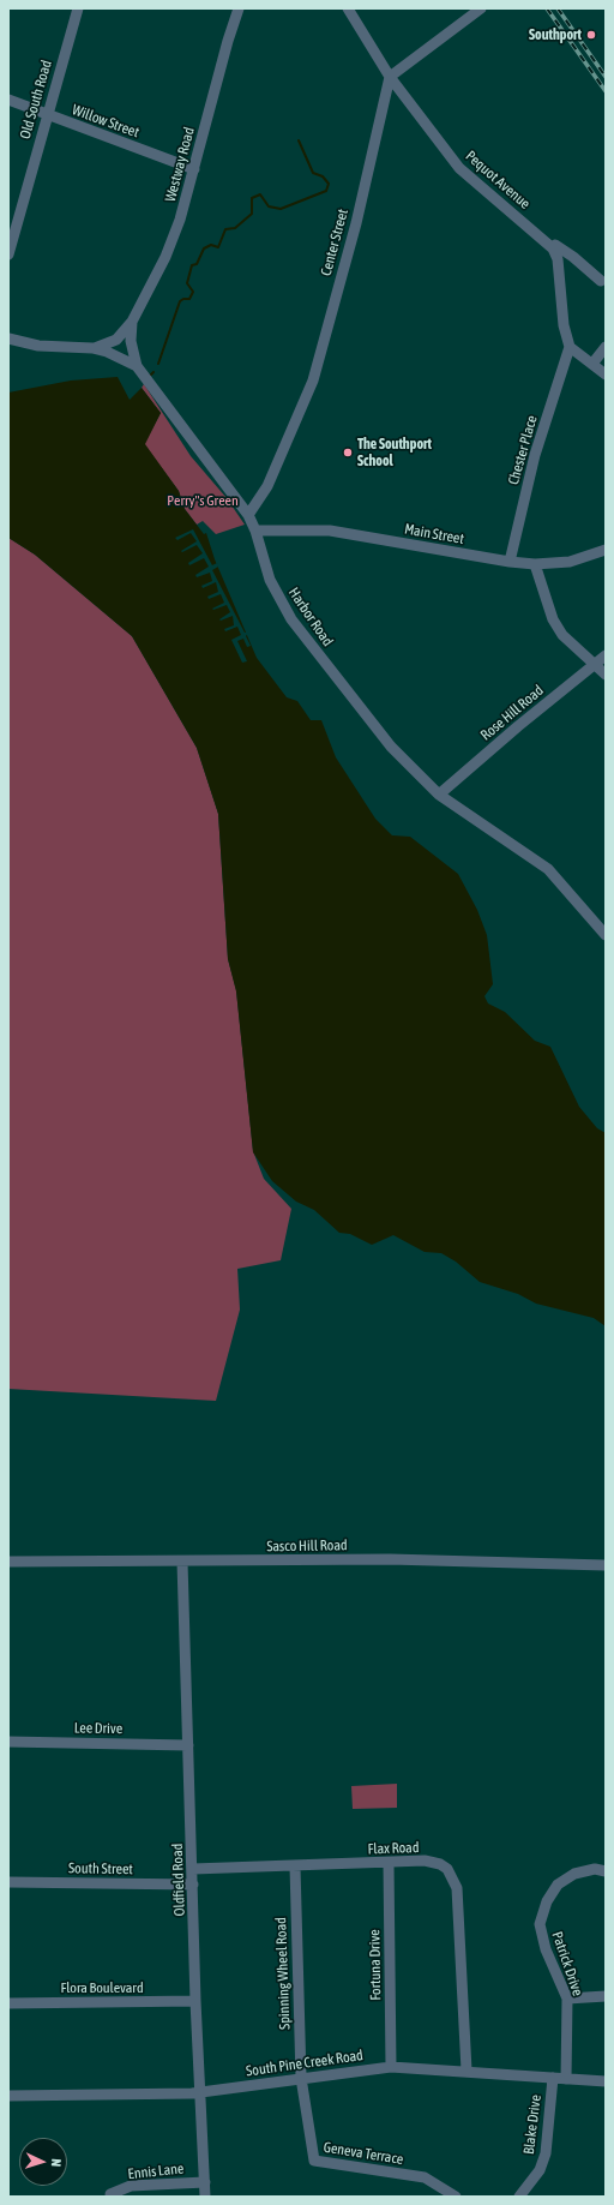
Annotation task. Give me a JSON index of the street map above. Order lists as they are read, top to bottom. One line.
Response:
{"streets":{"street":["Old South Road","Willow Street","Westway Road","Pequot Avenue","Center Street","Chester Place","Main Street","Harbor Road","Rose Hill Road","Sasco Hill Road","Lee Drive","Flax Road","South Street","Oldfield Road","Patrick Drive","Fortuna Drive","Spinning Wheel Road","Flora Boulevard","South Pine Creek Road","Blake Drive","Geneva Terrace","Ennis Lane"]},"crossings":[["Old South Road","Willow Street"],["Willow Street","Westway Road"],["Westway Road","Harbor Road"],["Pequot Avenue","Center Street"],["Center Street","Harbor Road"],["Chester Place","Main Street"],["Main Street","Harbor Road"],["Harbor Road","Rose Hill Road"],["Sasco Hill Road","Oldfield Road"],["Lee Drive","Oldfield Road"],["Flax Road","Oldfield Road"],["Flax Road","Fortuna Drive"],["Flax Road","Spinning Wheel Road"],["Flax Road","South Pine Creek Road"],["South Street","Oldfield Road"],["Oldfield Road","Flora Boulevard"],["Oldfield Road","South Pine Creek Road"],["Oldfield Road","Ennis Lane"],["Patrick Drive","South Pine Creek Road"],["Fortuna Drive","South Pine Creek Road"],["Spinning Wheel Road","South Pine Creek Road"],["Spinning Wheel Road","Geneva Terrace"],["South Pine Creek Road","Blake Drive"],["South Pine Creek Road","Geneva Terrace"]],"parks":["Perry\"s Green"],"places":["Southport","The Southport School"],"north":"right"}
